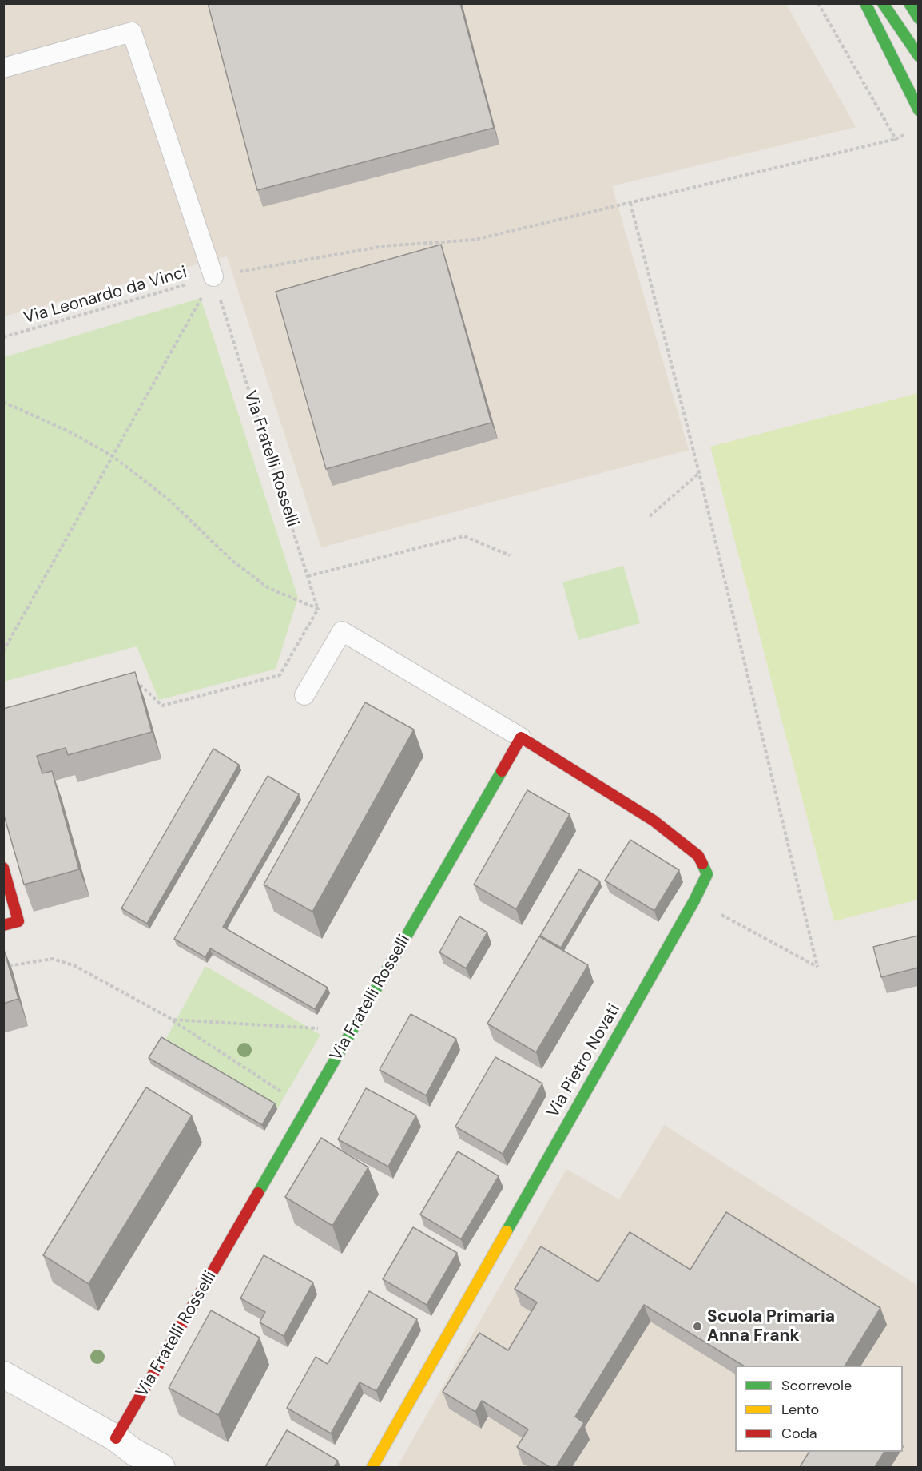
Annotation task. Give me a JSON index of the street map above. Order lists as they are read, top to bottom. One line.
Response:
{"streets":{"street":["Via Fratelli Rosselli","Via Pietro Novati"],"path":["Via Leonardo da Vinci"]},"crossings":[["Via Leonardo da Vinci","Via Fratelli Rosselli"],["Via Fratelli Rosselli","Via Pietro Novati"]],"places":["Scuola Primaria Anna Frank"],"legend":["Scorrevole","Lento","Coda"]}
